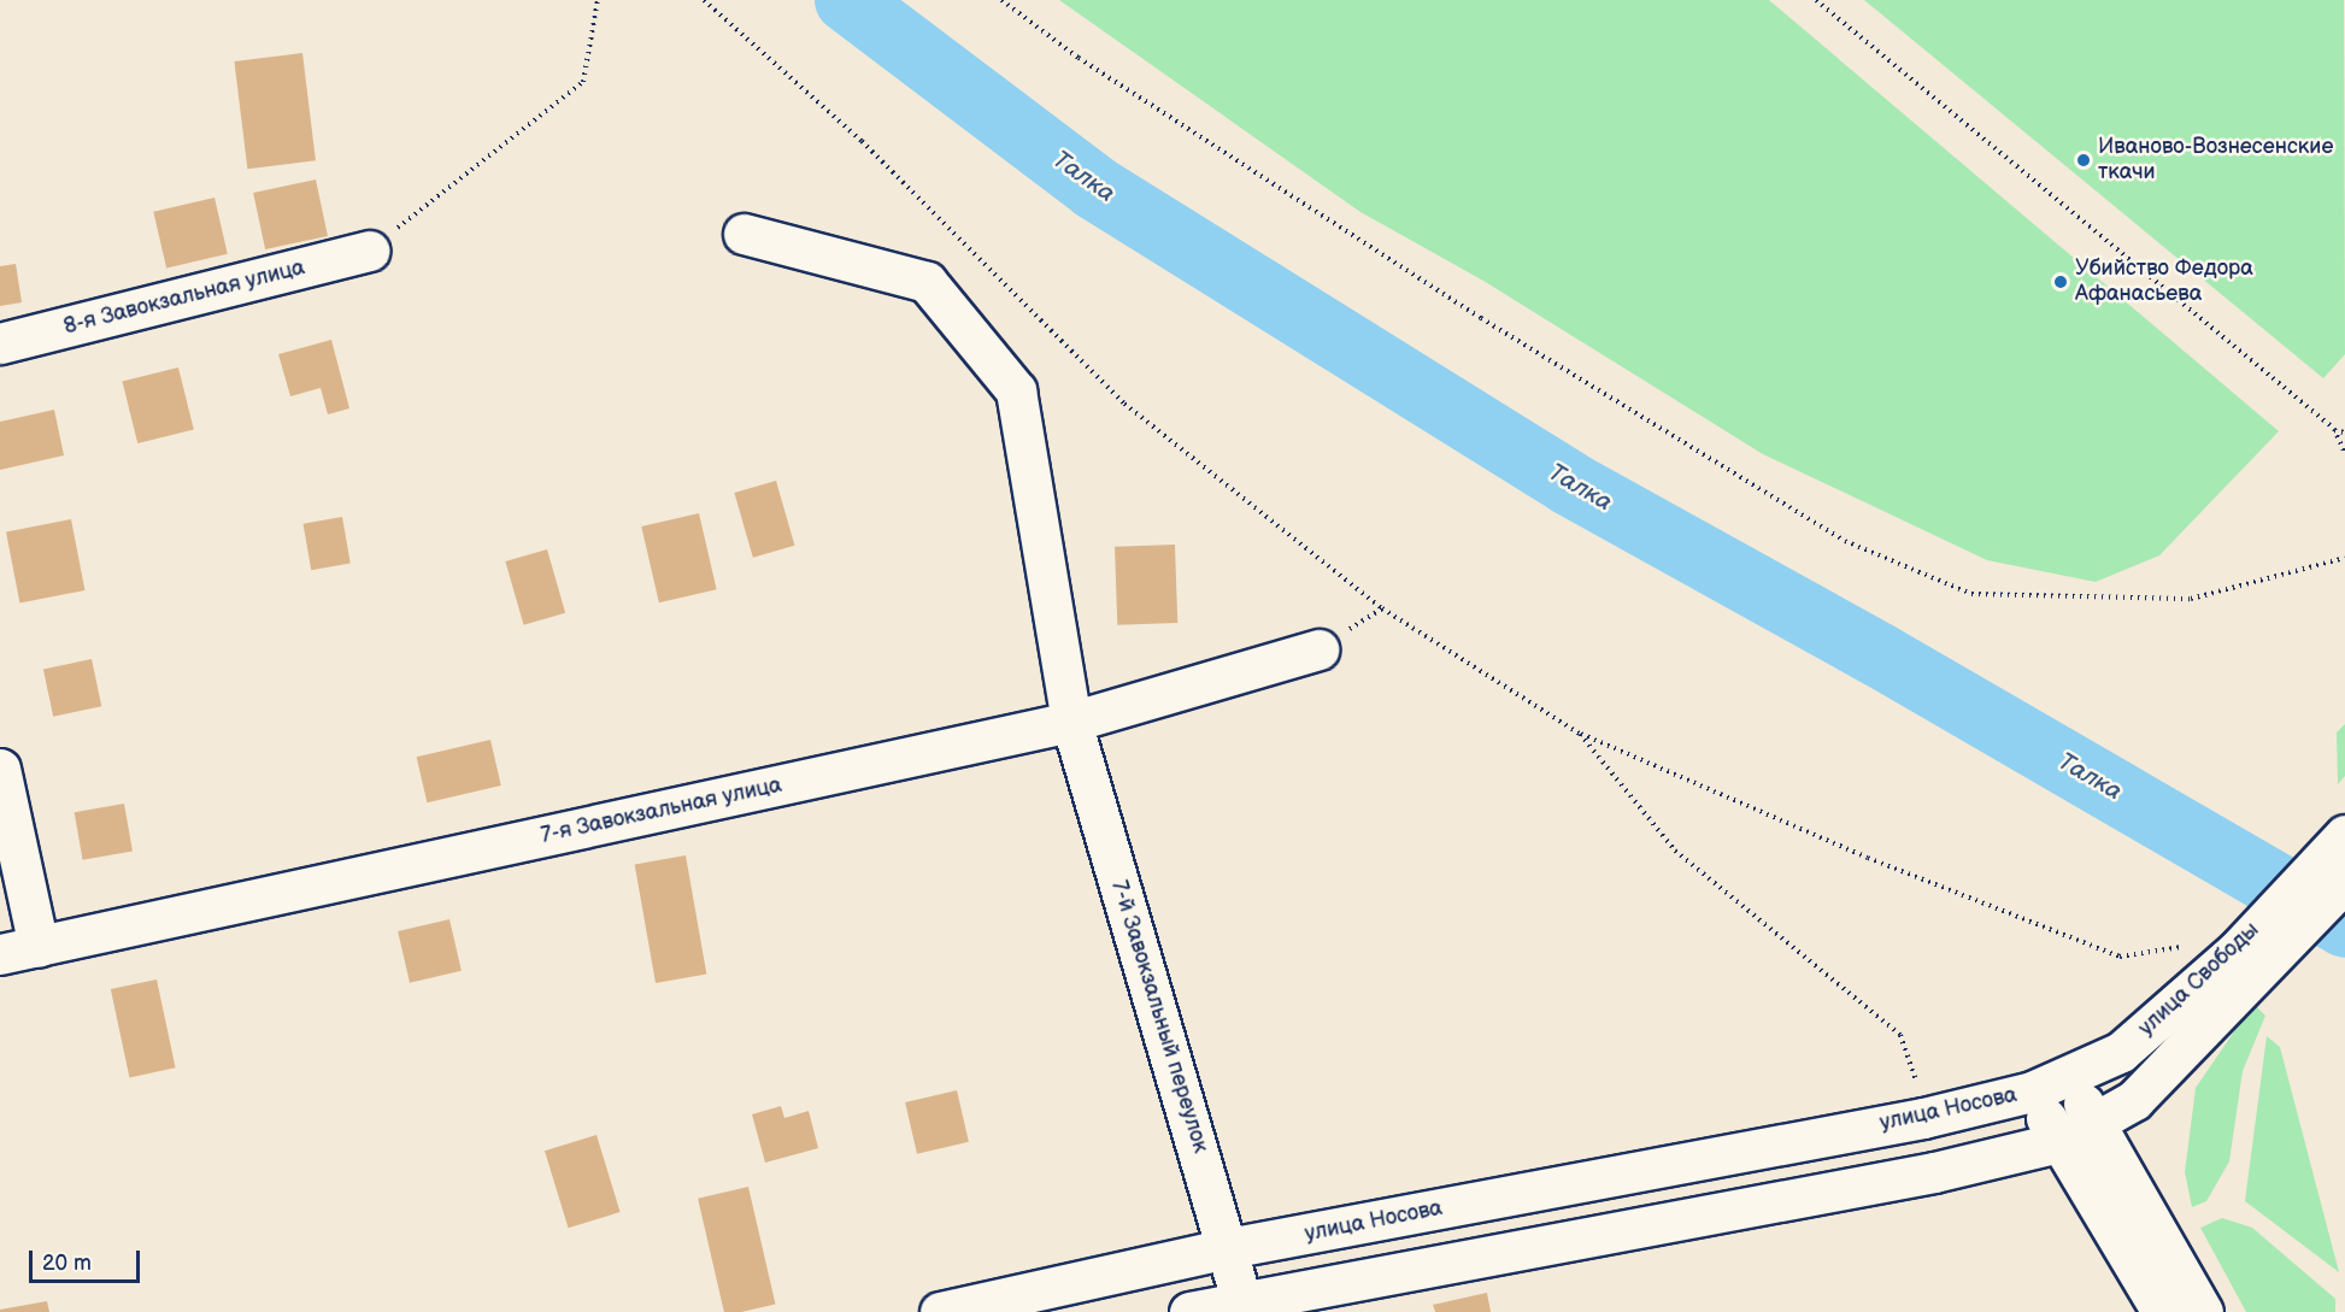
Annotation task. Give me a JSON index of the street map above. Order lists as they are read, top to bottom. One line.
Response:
{"streets":{"main road":["8-я Завокзальная улица","7-я Завокзальная улица","улица Свободы","7-й Завокзальный переулок","улица Носова"]},"crossings":[["7-я Завокзальная улица","7-й Завокзальный переулок"],["улица Свободы","улица Носова"],["7-й Завокзальный переулок","улица Носова"]],"water":["Талка"],"places":["Иваново-Вознесенские ткачи","Убийство Федора Афанасьева"],"scale_bar":"20 m"}
